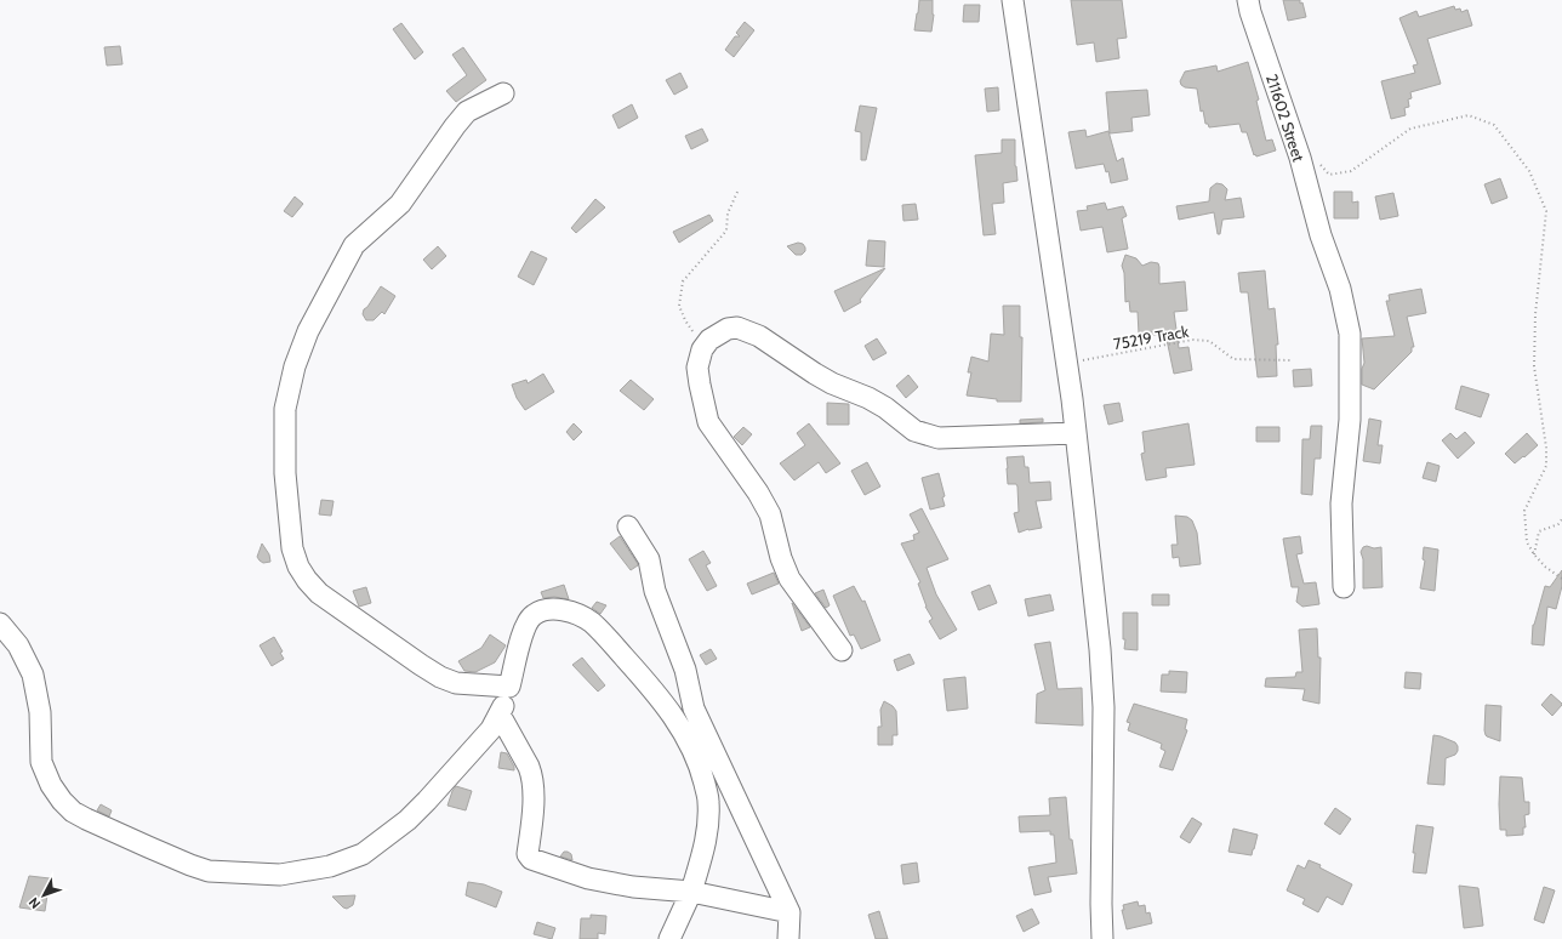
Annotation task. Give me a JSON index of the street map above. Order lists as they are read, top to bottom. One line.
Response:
{"streets":{"street":["211602 Street"],"path":["75219 Track"]},"north":"bottom left"}
